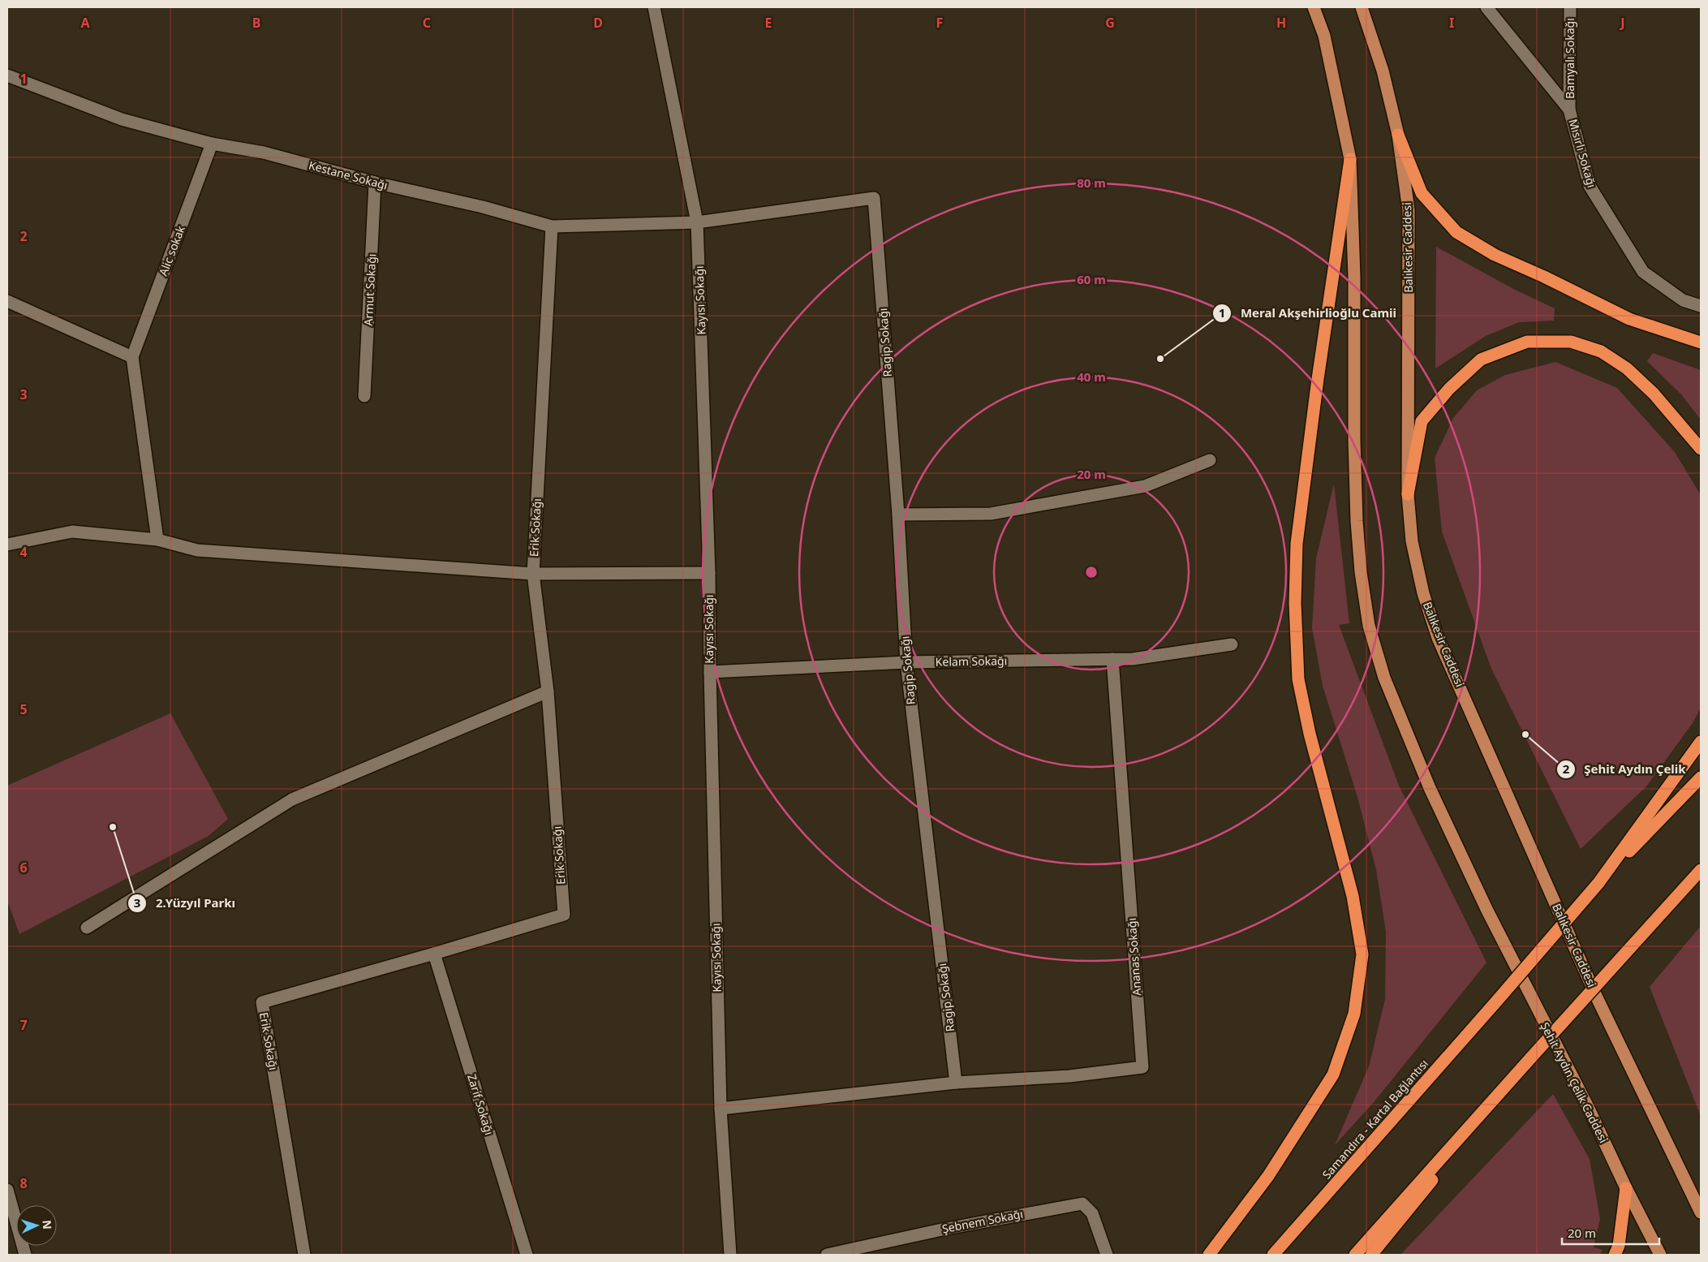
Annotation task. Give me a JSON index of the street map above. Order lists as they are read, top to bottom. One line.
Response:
{"streets":{"highway":["Samandıra - Kartal Bağlantısı"],"main road":["Balıkesir Caddesi","Şehit Aydın Çelik Caddesi"],"street":["Bamyalı Sokağı","Mısırlı Sokağı","Kestane Sokağı","Alic sokak","Armut Sokağı","Kayısı Sokağı","Ragip Sokağı","Erik Sokağı","Kelam Sokağı","Ananas Sokağı","Zarif Sokağı","Şebnem Sokağı"]},"crossings":[["Bamyalı Sokağı","Mısırlı Sokağı"],["Kestane Sokağı","Alic sokak"],["Kestane Sokağı","Armut Sokağı"],["Kestane Sokağı","Kayısı Sokağı"],["Kestane Sokağı","Ragip Sokağı"],["Kestane Sokağı","Erik Sokağı"],["Kayısı Sokağı","Ragip Sokağı"],["Kayısı Sokağı","Kelam Sokağı"],["Ragip Sokağı","Kelam Sokağı"],["Ragip Sokağı","Ananas Sokağı"],["Erik Sokağı","Zarif Sokağı"],["Kelam Sokağı","Ananas Sokağı"]],"places":["Meral Akşehirlioğlu Camii","Şehit Aydın Çelik","2.Yüzyıl Parkı"],"scale_bar":"20 m","north":"right","grid":{"columns":["A","B","C","D","E","F","G","H","I","J"],"rows":["1","2","3","4","5","6","7","8"]},"rings":["80 m","60 m","40 m","20 m"]}
